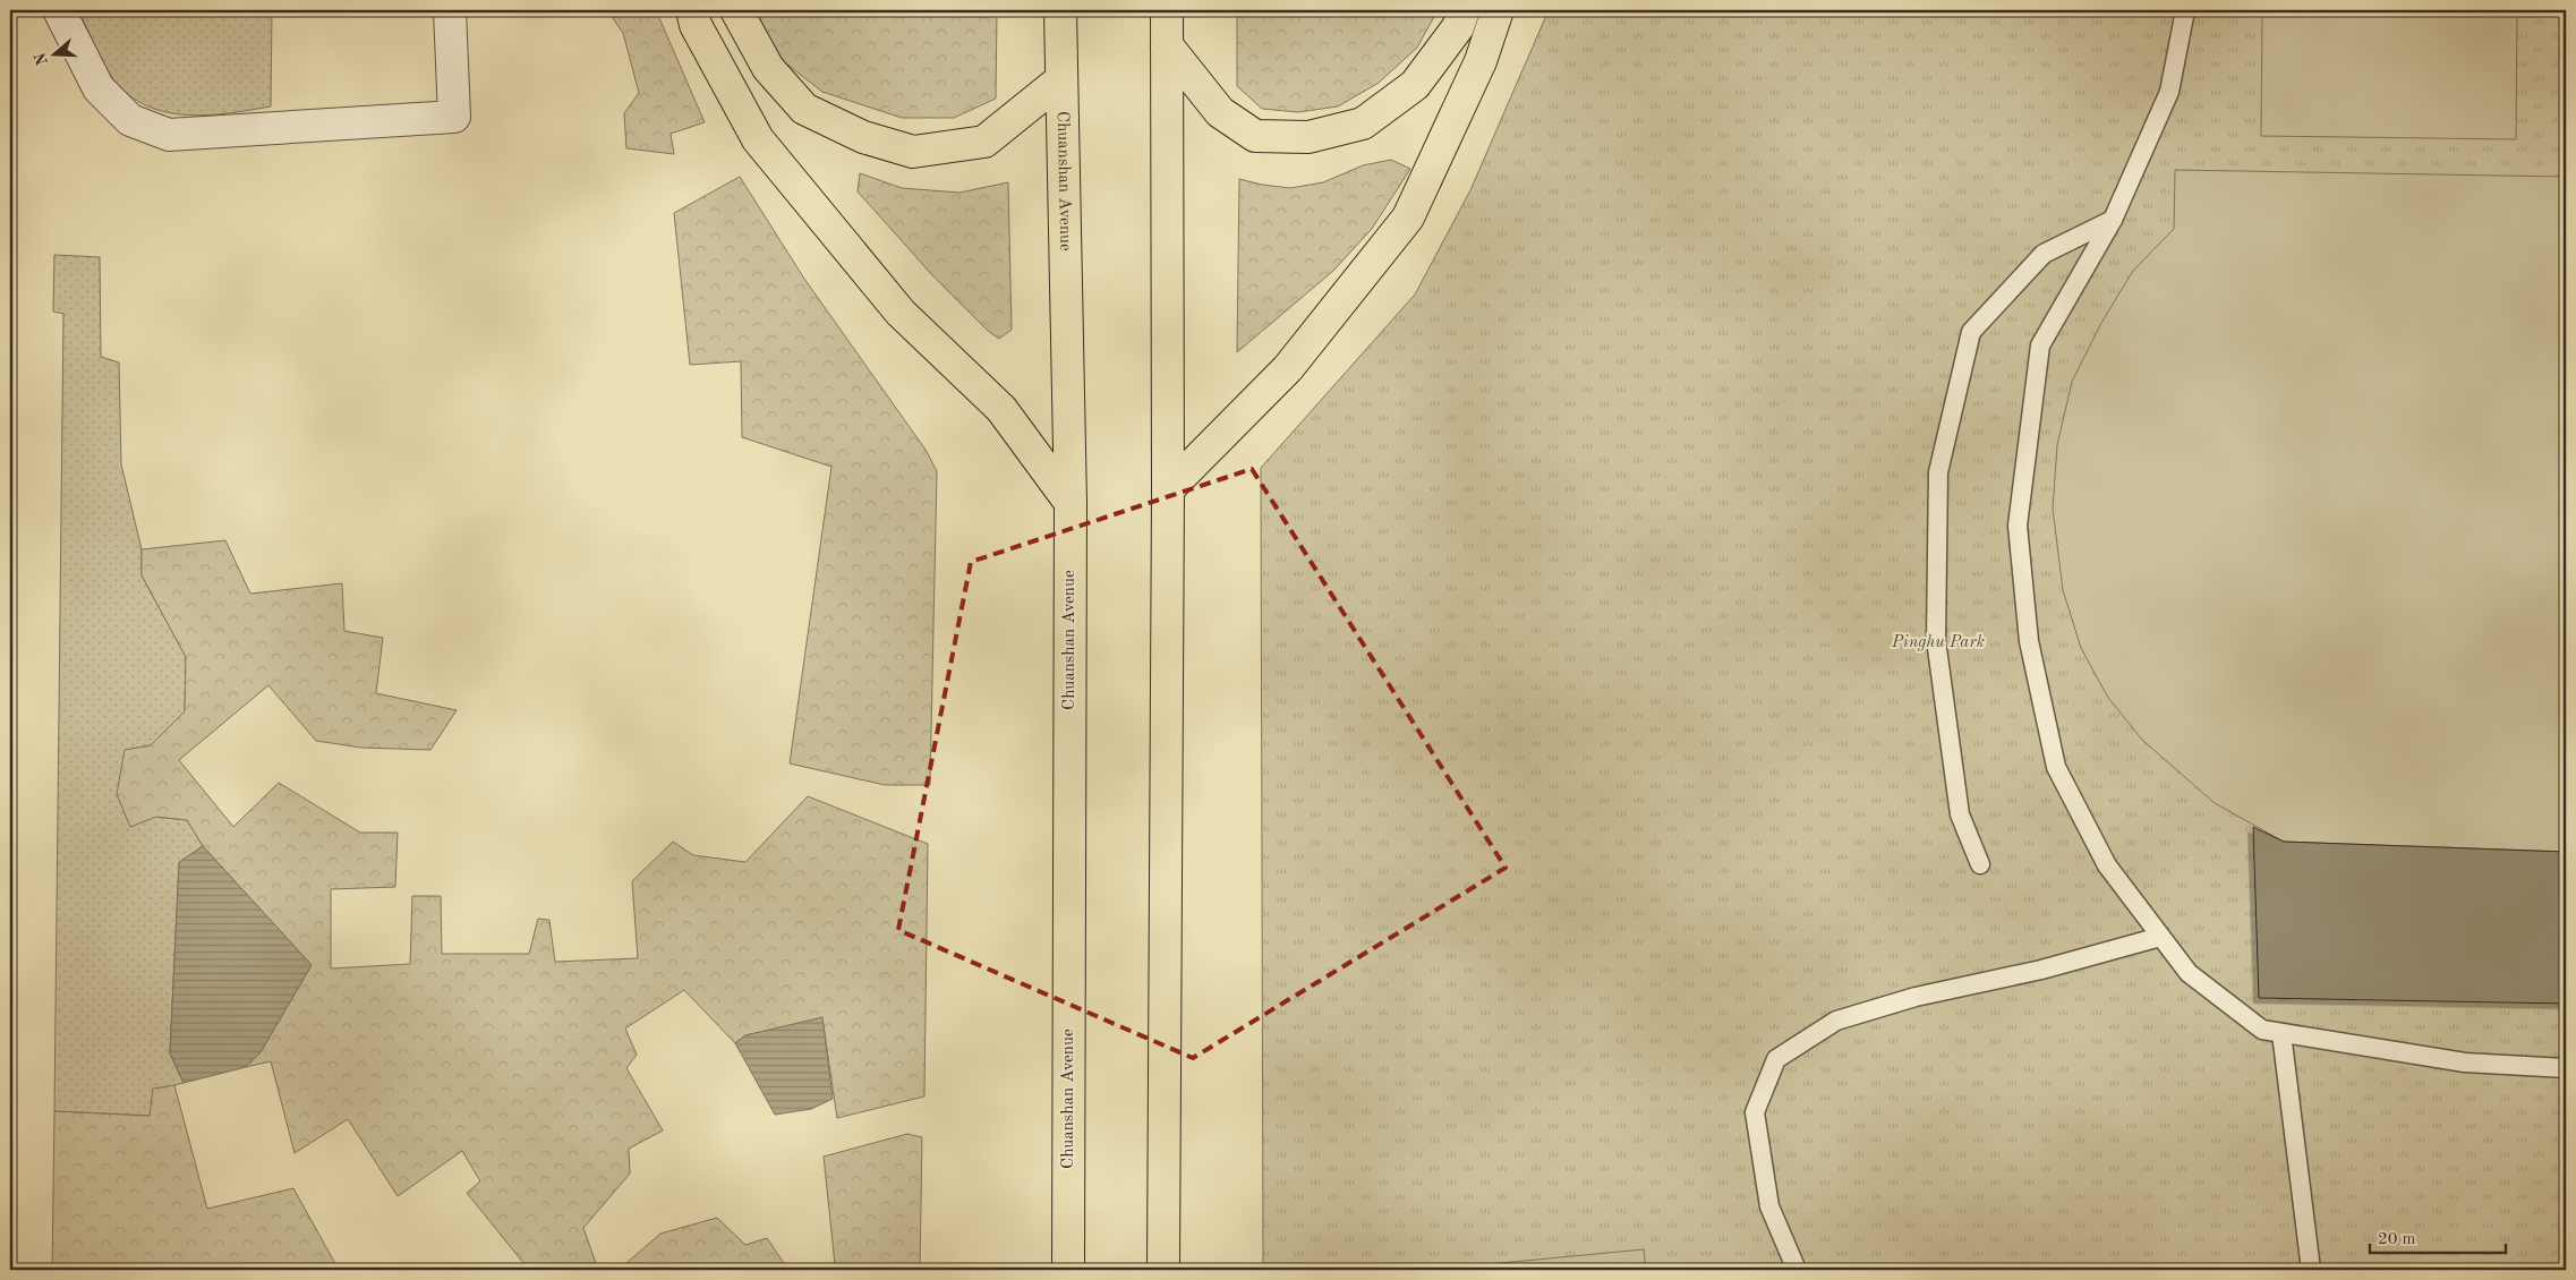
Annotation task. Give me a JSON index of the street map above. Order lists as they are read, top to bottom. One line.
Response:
{"streets":{"highway":["Chuanshan Avenue"]},"parks":["Pinghu Park"],"scale_bar":"20 m","north":"left"}
